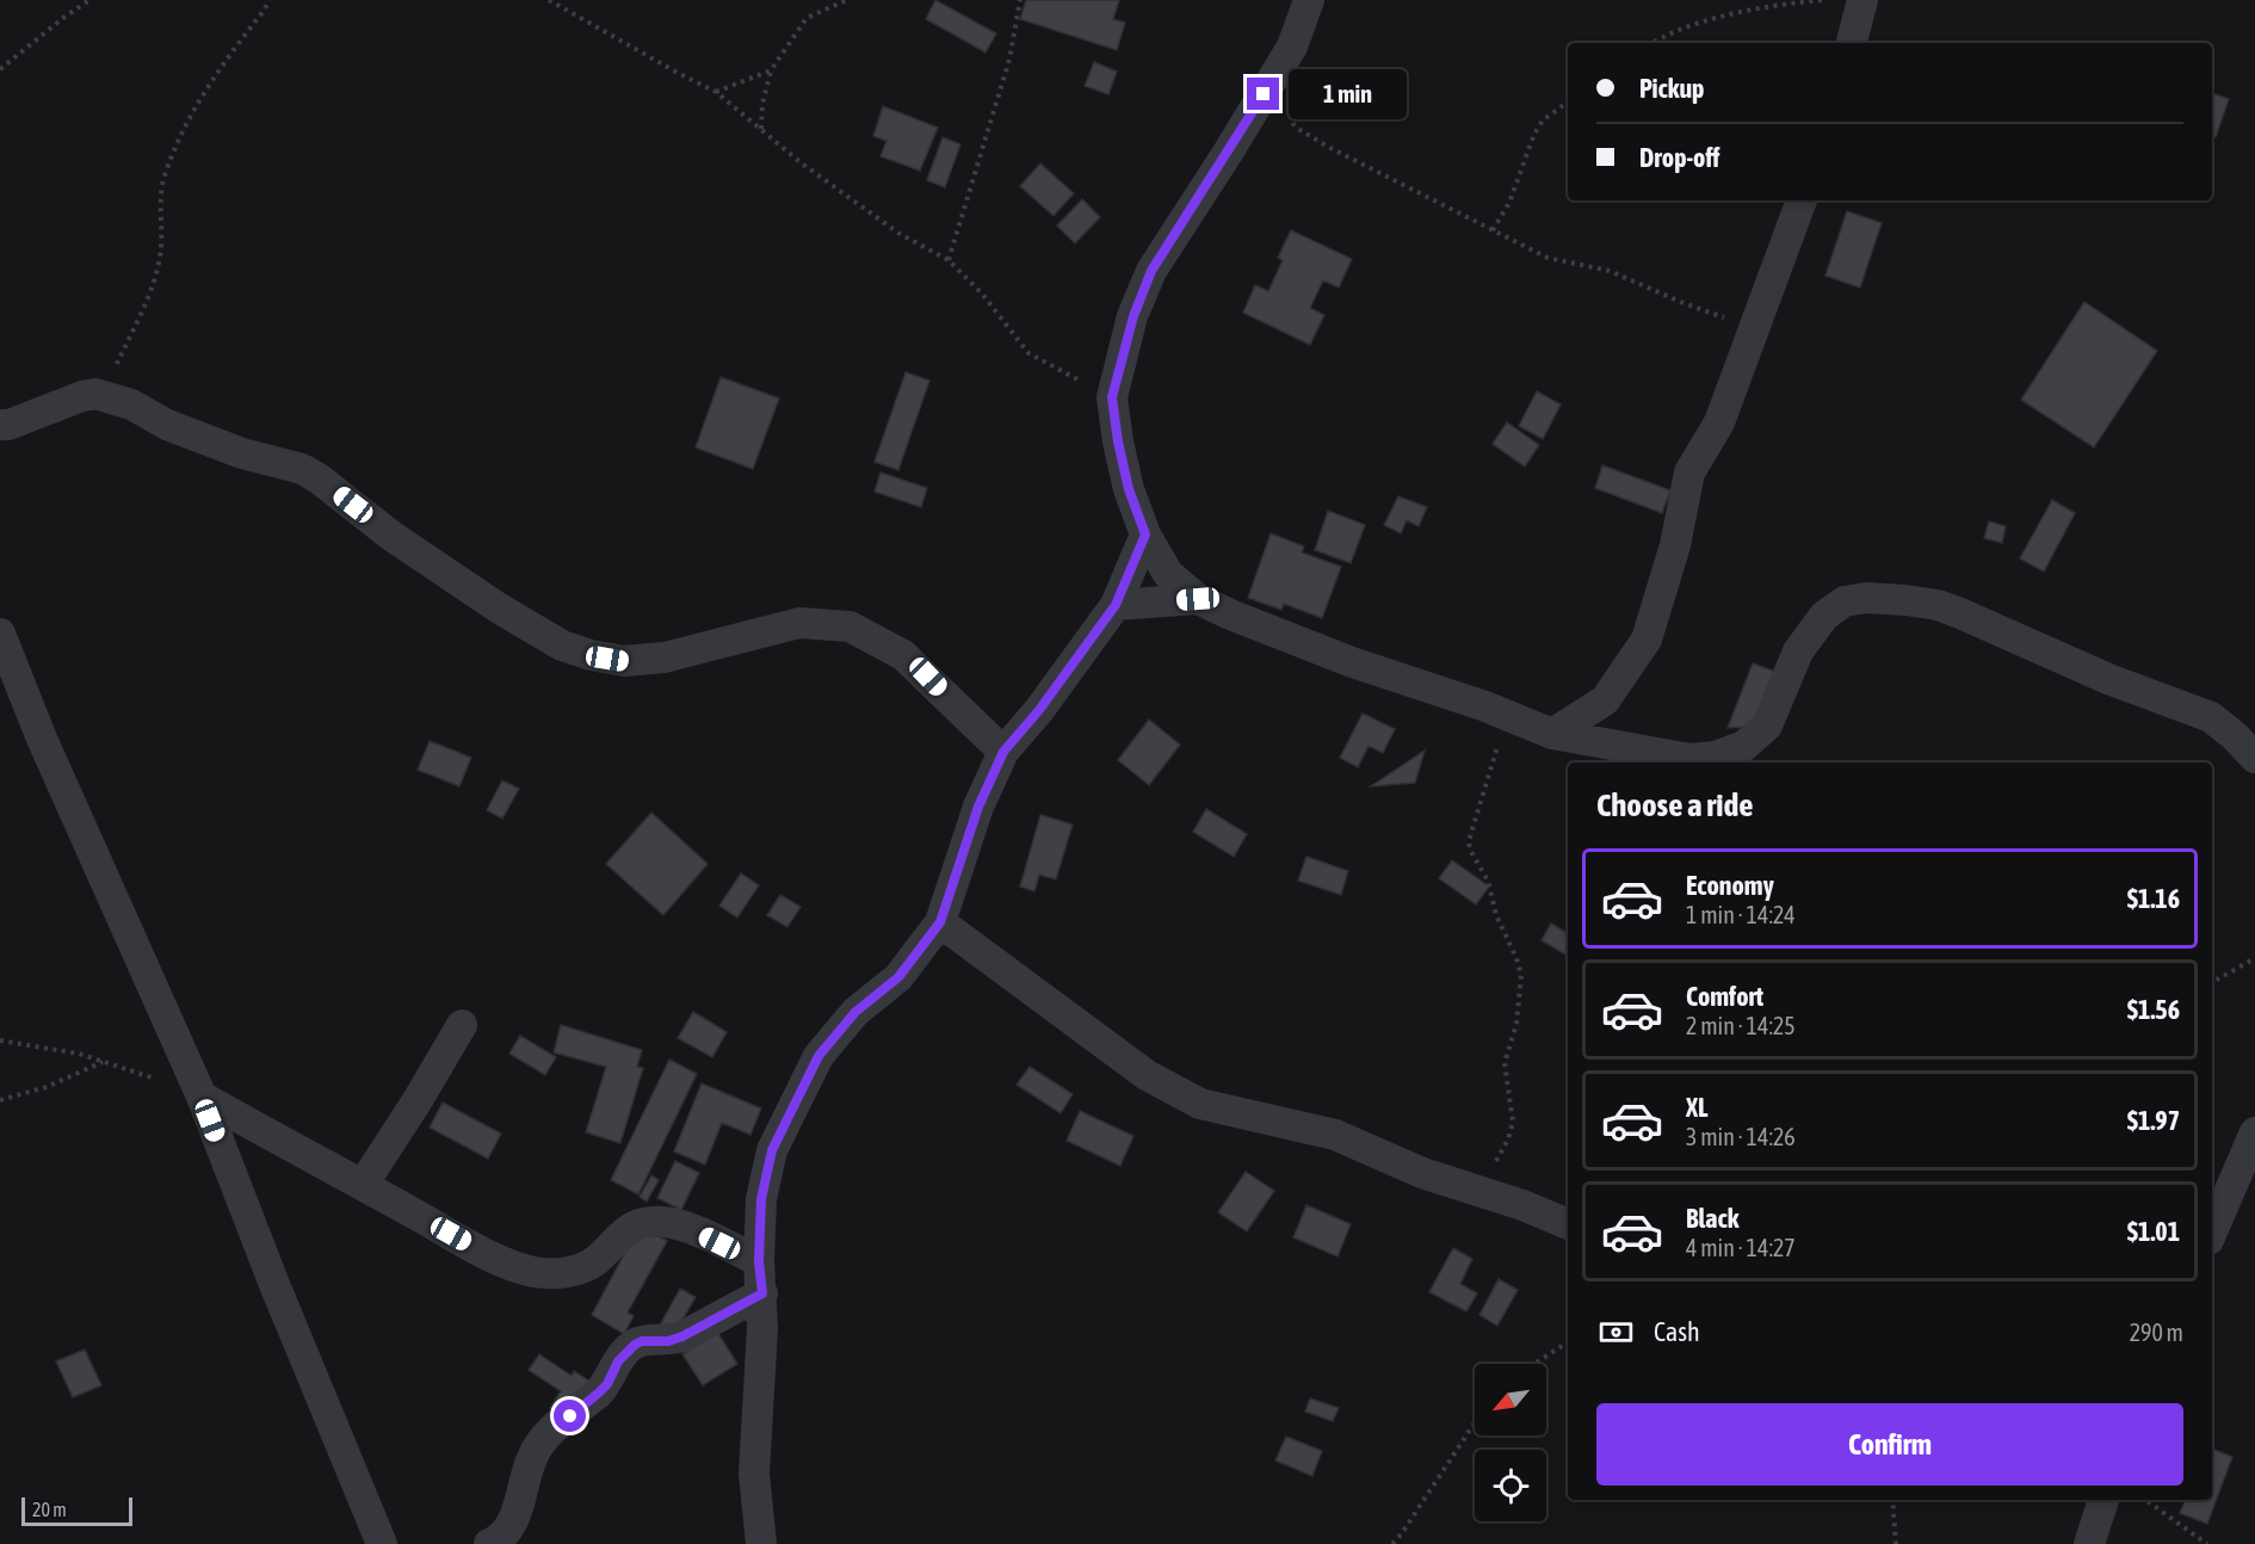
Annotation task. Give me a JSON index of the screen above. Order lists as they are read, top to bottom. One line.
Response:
{"scale_bar":"20 m","north":"bottom left","page":{"banner":["Pickup","Drop-off"],"bubble":"1 min","heading":"Choose a ride","list":[{"name":"Economy","note":"1 min · 14:24","value":"$1.16"},{"name":"Comfort","note":"2 min · 14:25","value":"$1.56"},{"name":"XL","note":"3 min · 14:26","value":"$1.97"},{"name":"Black","note":"4 min · 14:27","value":"$1.01"}],"pay":["Cash","290 m"],"buttons":"Confirm","scale":"20 m"}}
